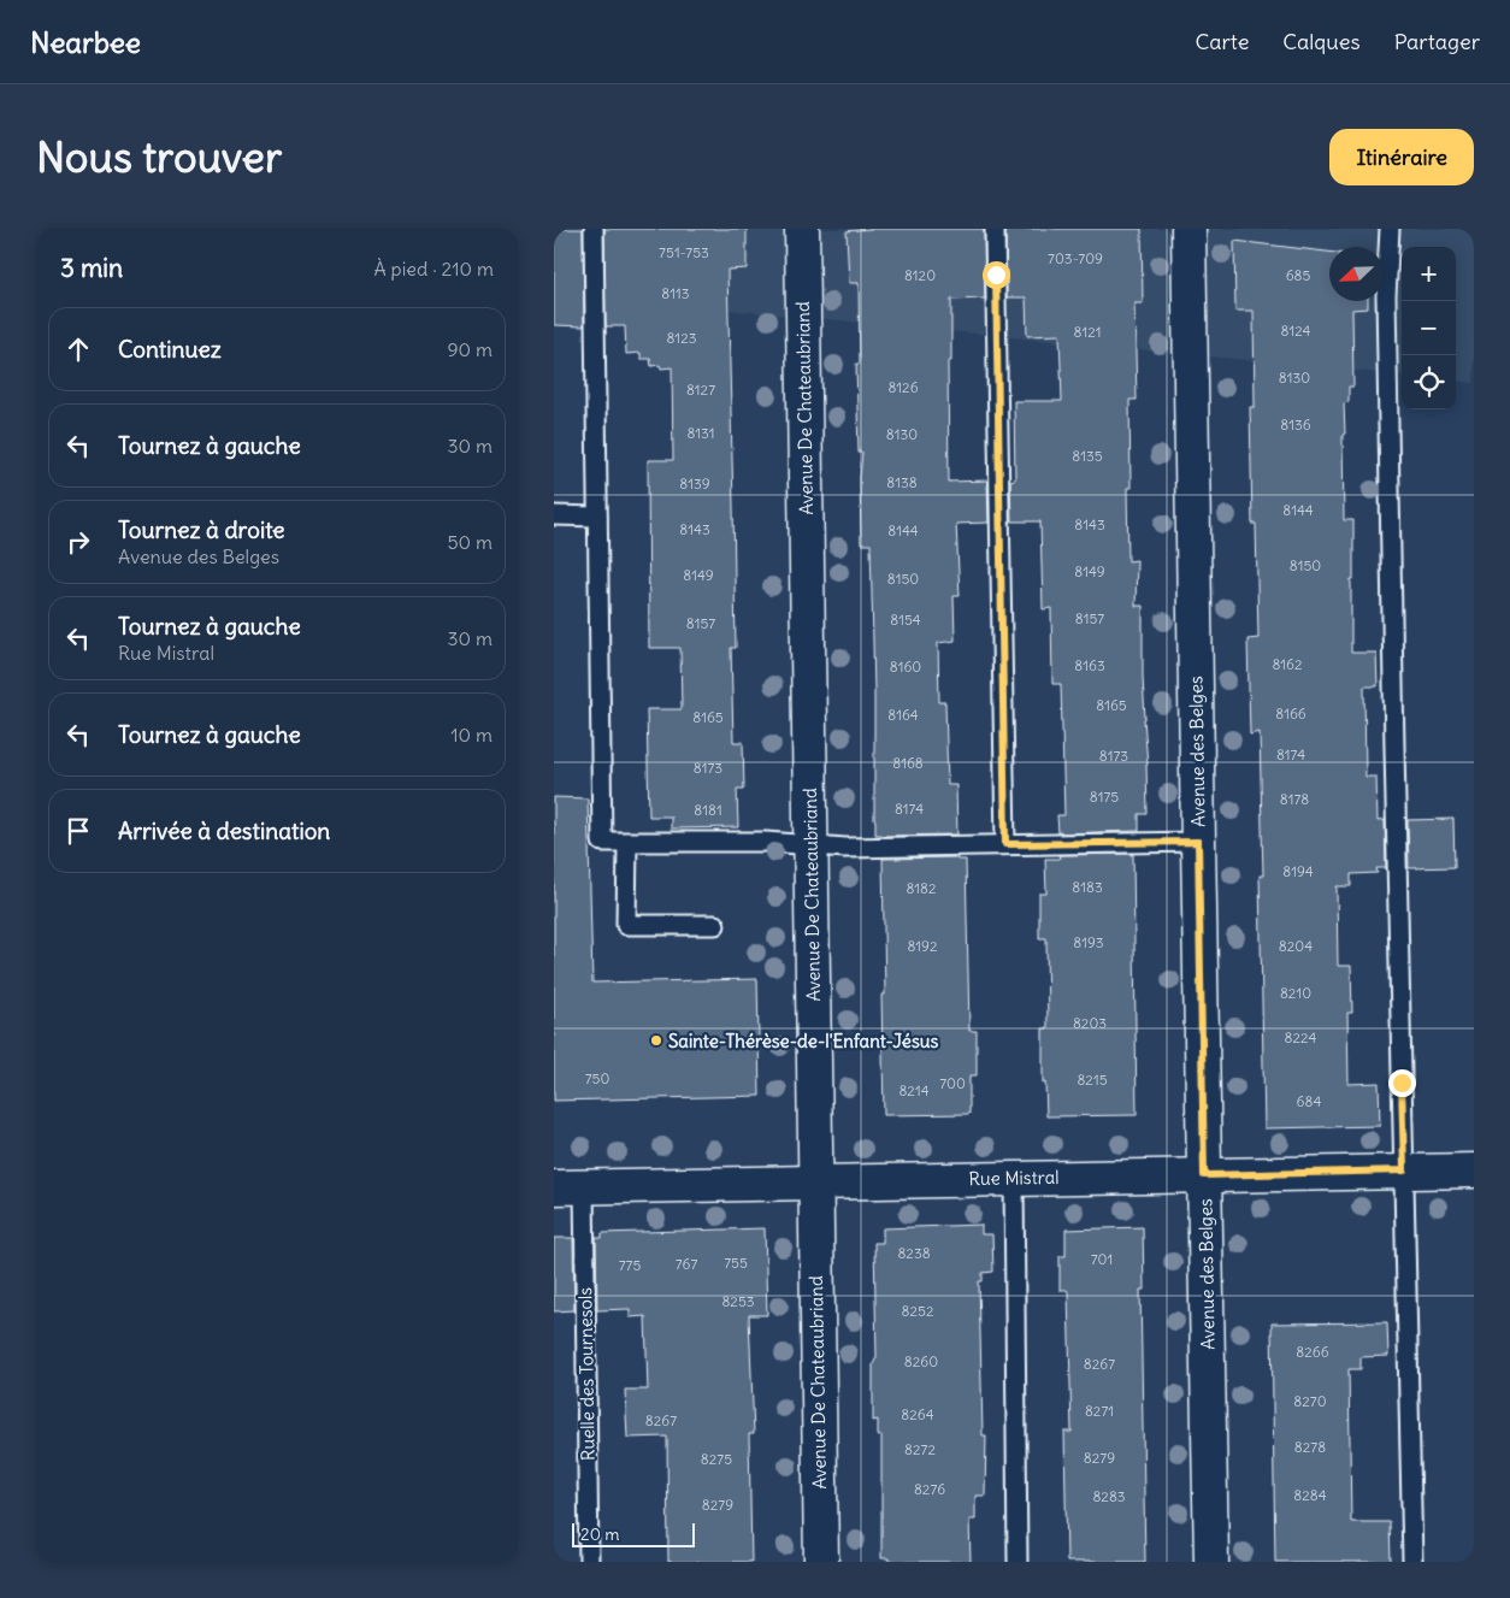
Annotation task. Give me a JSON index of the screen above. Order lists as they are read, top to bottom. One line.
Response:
{"streets":{"street":["Avenue De Chateaubriand","Avenue des Belges","Rue Mistral"],"lane":["Ruelle des Tournesols"]},"crossings":[["Avenue De Chateaubriand","Rue Mistral"],["Avenue des Belges","Rue Mistral"],["Rue Mistral","Ruelle des Tournesols"]],"places":["Sainte-Thérèse-de-l'Enfant-Jésus"],"house_numbers":["751-753","703-709","8120","685","8113","8124","8121","8123","8130","8126","8127","8136","8131","8130","8135","8138","8139","8144","8143","8143","8144","8150","8149","8149","8150","8157","8154","8157","8162","8163","8160","8165","8166","8164","8165","8174","8173","8168","8173","8175","8178","8174","8181","8194","8183","8182","8193","8192","8204","8210","8203","8224","750","8215","700","8214","684","8238","701","755","767","775","8253","8252","8266","8260","8267","8270","8271","8264","8267","8278","8272","8279","8275","8276","8284","8283","8279"],"scale_bar":"20 m","north":"bottom left","page":{"header":"Nearbee","nav":["Carte","Calques","Partager"],"buttons":"Itinéraire","title":"Nous trouver","heading":["3 min","À pied · 210 m"],"map_buttons":["+","−"],"list":[["Continuez","90 m"],["Tournez à gauche","30 m"],["Tournez à droite","Avenue des Belges","50 m"],["Tournez à gauche","Rue Mistral","30 m"],["Tournez à gauche","10 m"],"Arrivée à destination"],"scale":"20 m"}}
